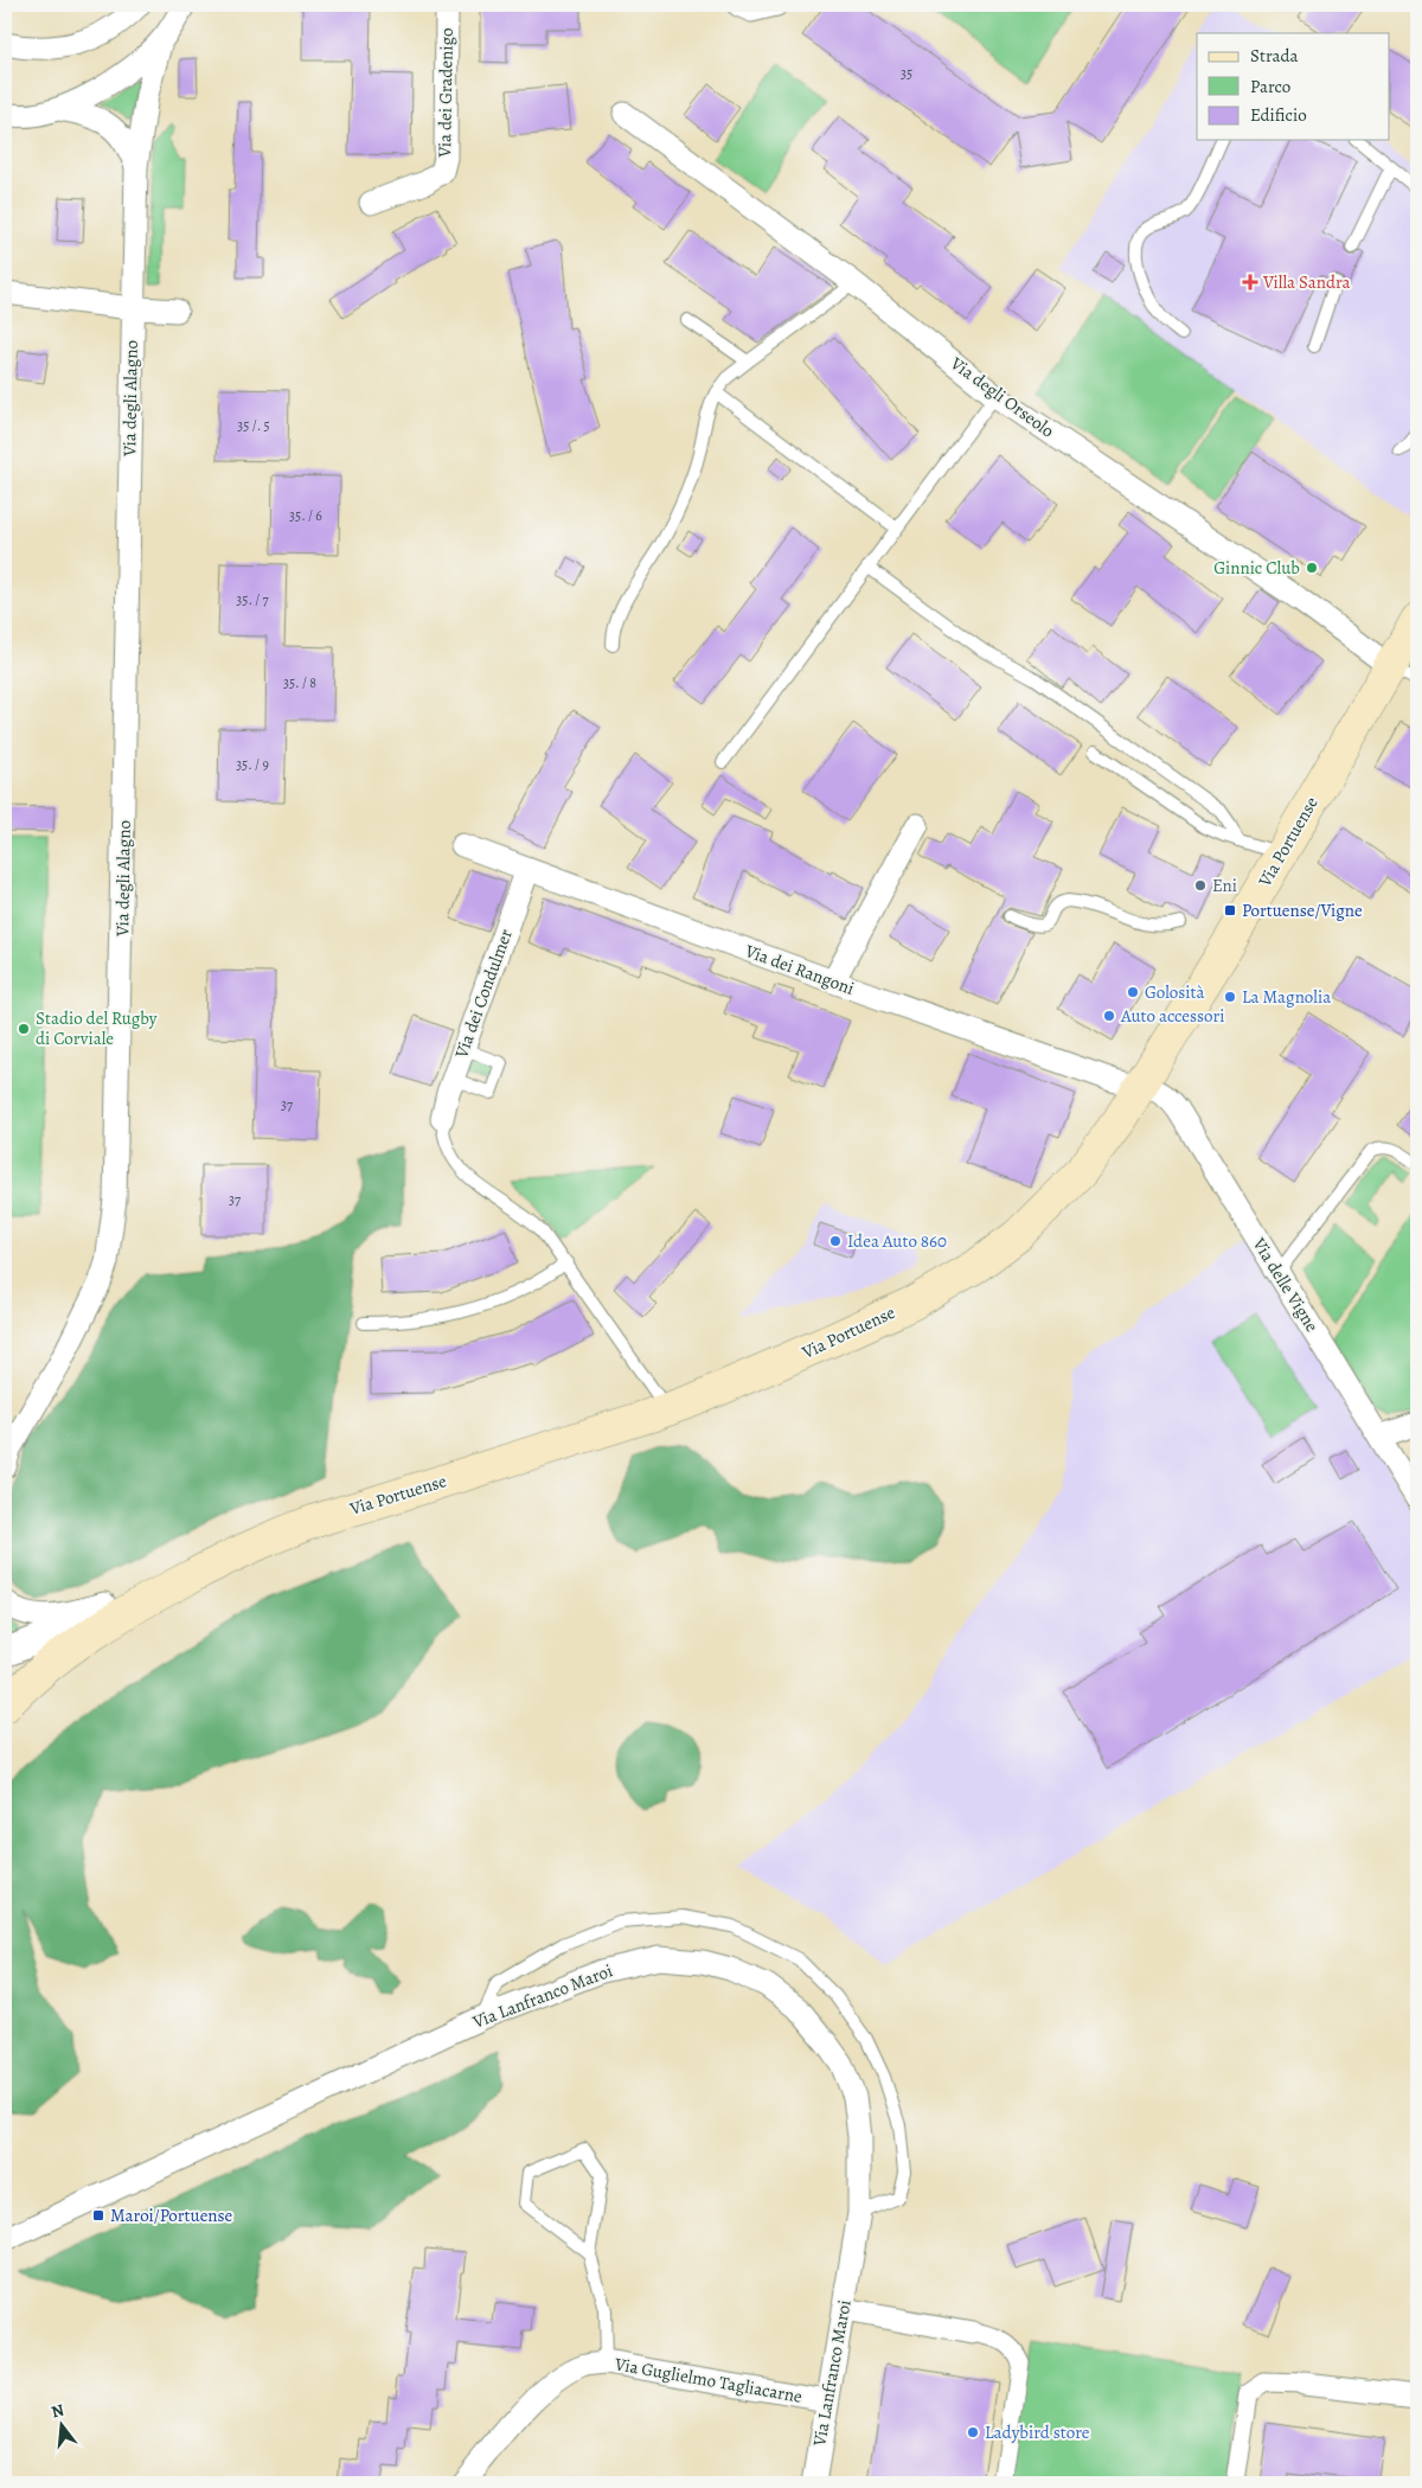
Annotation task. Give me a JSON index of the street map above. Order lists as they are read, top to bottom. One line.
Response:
{"streets":{"main road":["Via Portuense"],"street":["Via dei Gradenigo","Via degli Orseolo","Via degli Alagno","Via dei Rangoni","Via dei Condulmer","Via delle Vigne","Via Lanfranco Maroi","Via Guglielmo Tagliacarne"]},"crossings":[["Via degli Orseolo","Via Portuense"],["Via Portuense","Via dei Rangoni"],["Via Portuense","Via delle Vigne"],["Via dei Rangoni","Via dei Condulmer"],["Via dei Rangoni","Via delle Vigne"],["Via Lanfranco Maroi","Via Guglielmo Tagliacarne"]],"places":{"health":["Villa Sandra"],"other":["Ginnic Club","Eni","Golosità","La Magnolia","Auto accessori","Stadio del Rugby di Corviale","Idea Auto 860","Ladybird store"],"transit":["Portuense/Vigne","Maroi/Portuense"]},"house_numbers":["35","35 /. 5","35. / 6","35. / 7","35. / 8","35. / 9","37","37"],"legend":["Strada","Parco","Edificio"],"north":"top"}
